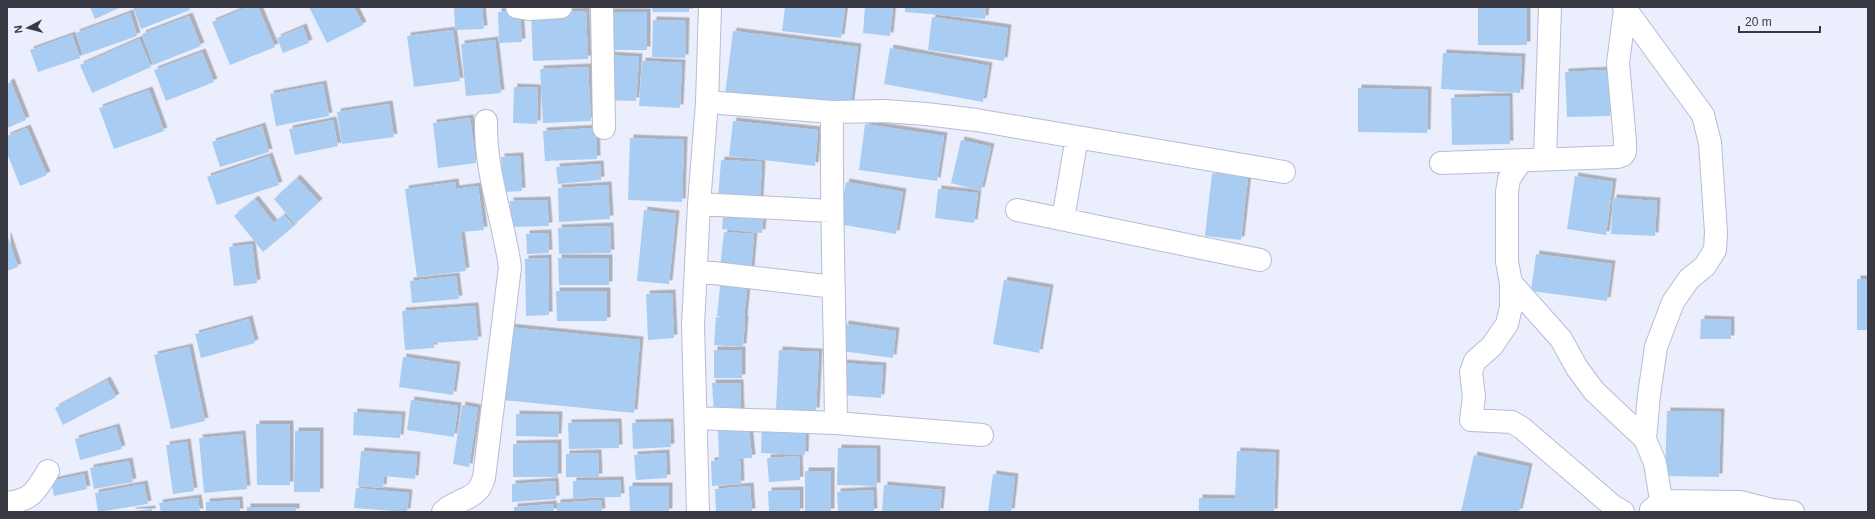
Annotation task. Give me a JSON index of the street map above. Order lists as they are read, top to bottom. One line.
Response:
{"scale_bar":"20 m","north":"left"}
